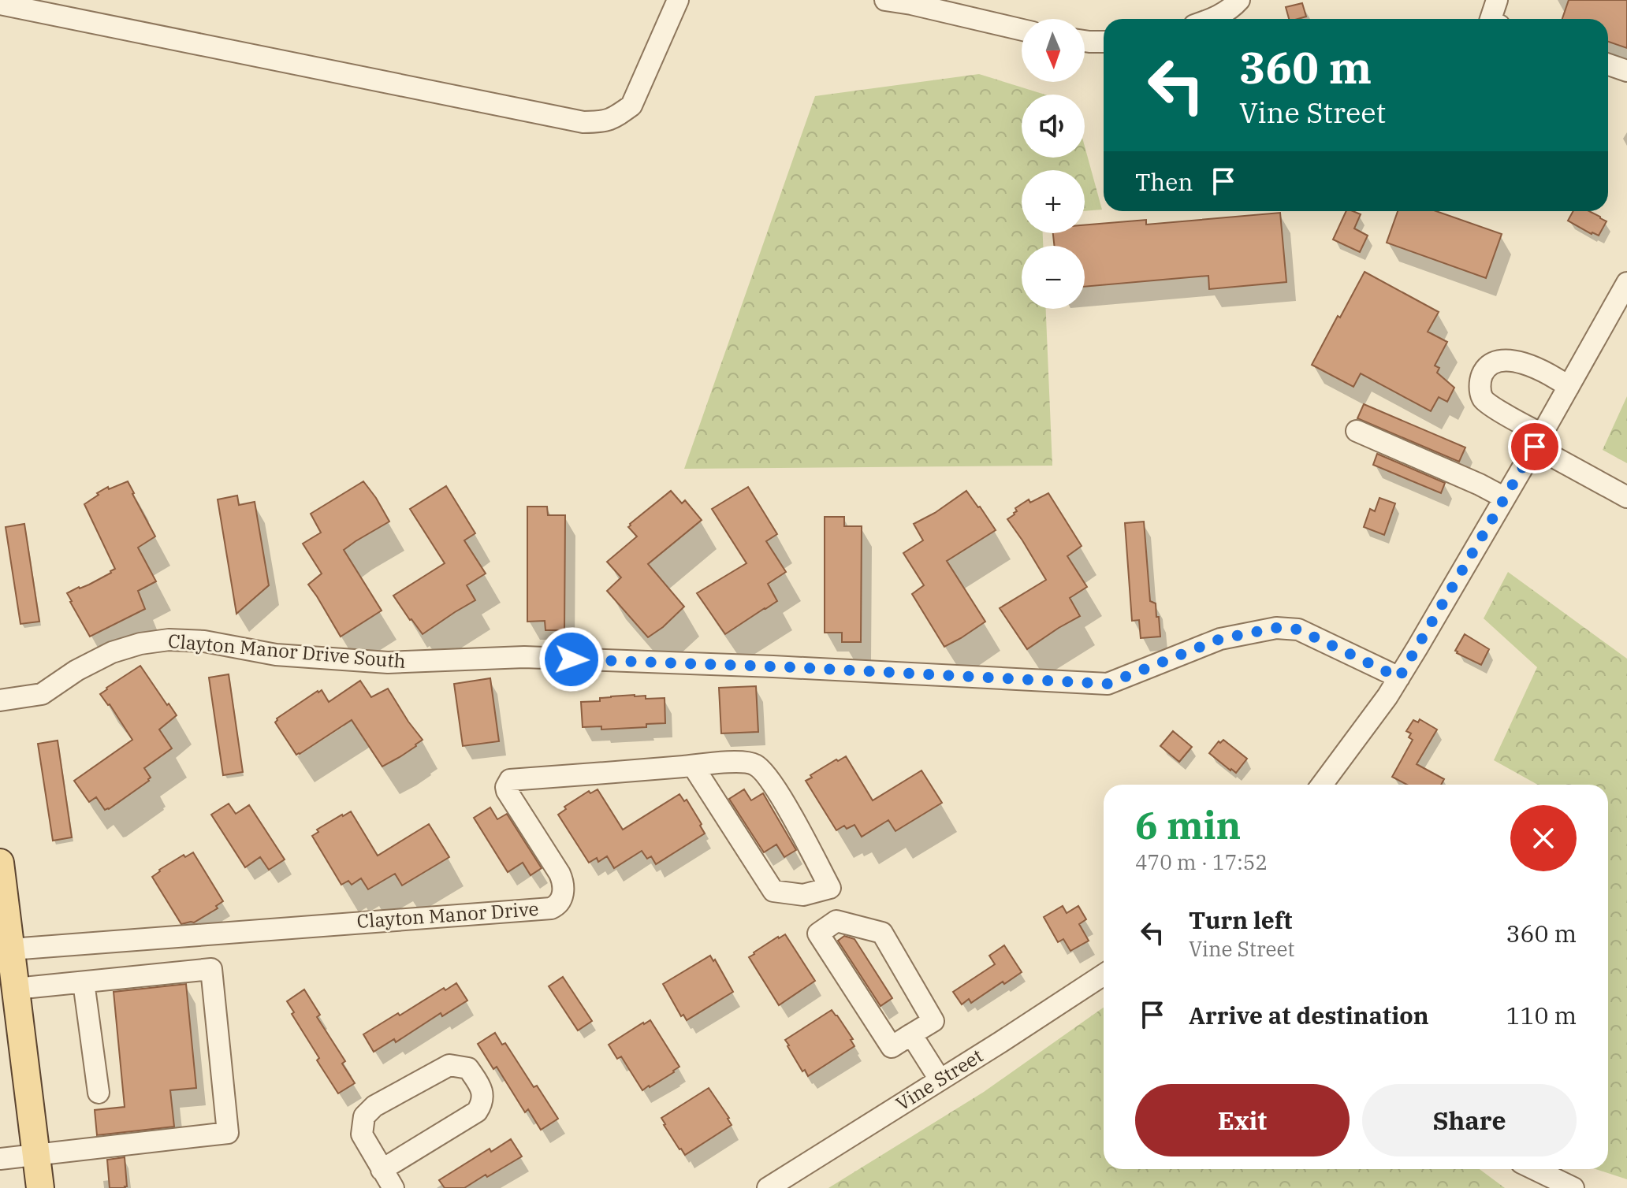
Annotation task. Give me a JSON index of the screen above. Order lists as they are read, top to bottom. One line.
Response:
{"streets":{"street":["Clayton Manor Drive South","Clayton Manor Drive","Vine Street"]},"north":"bottom","page":{"map_buttons":["+","−"],"turn":["360 m","Vine Street"],"then":"Then","heading":["6 min","470 m · 17:52"],"list":[{"name":"Turn left","note":"Vine Street","value":"360 m"},{"name":"Arrive at destination","value":"110 m"}],"buttons":["Exit","Share"]}}
